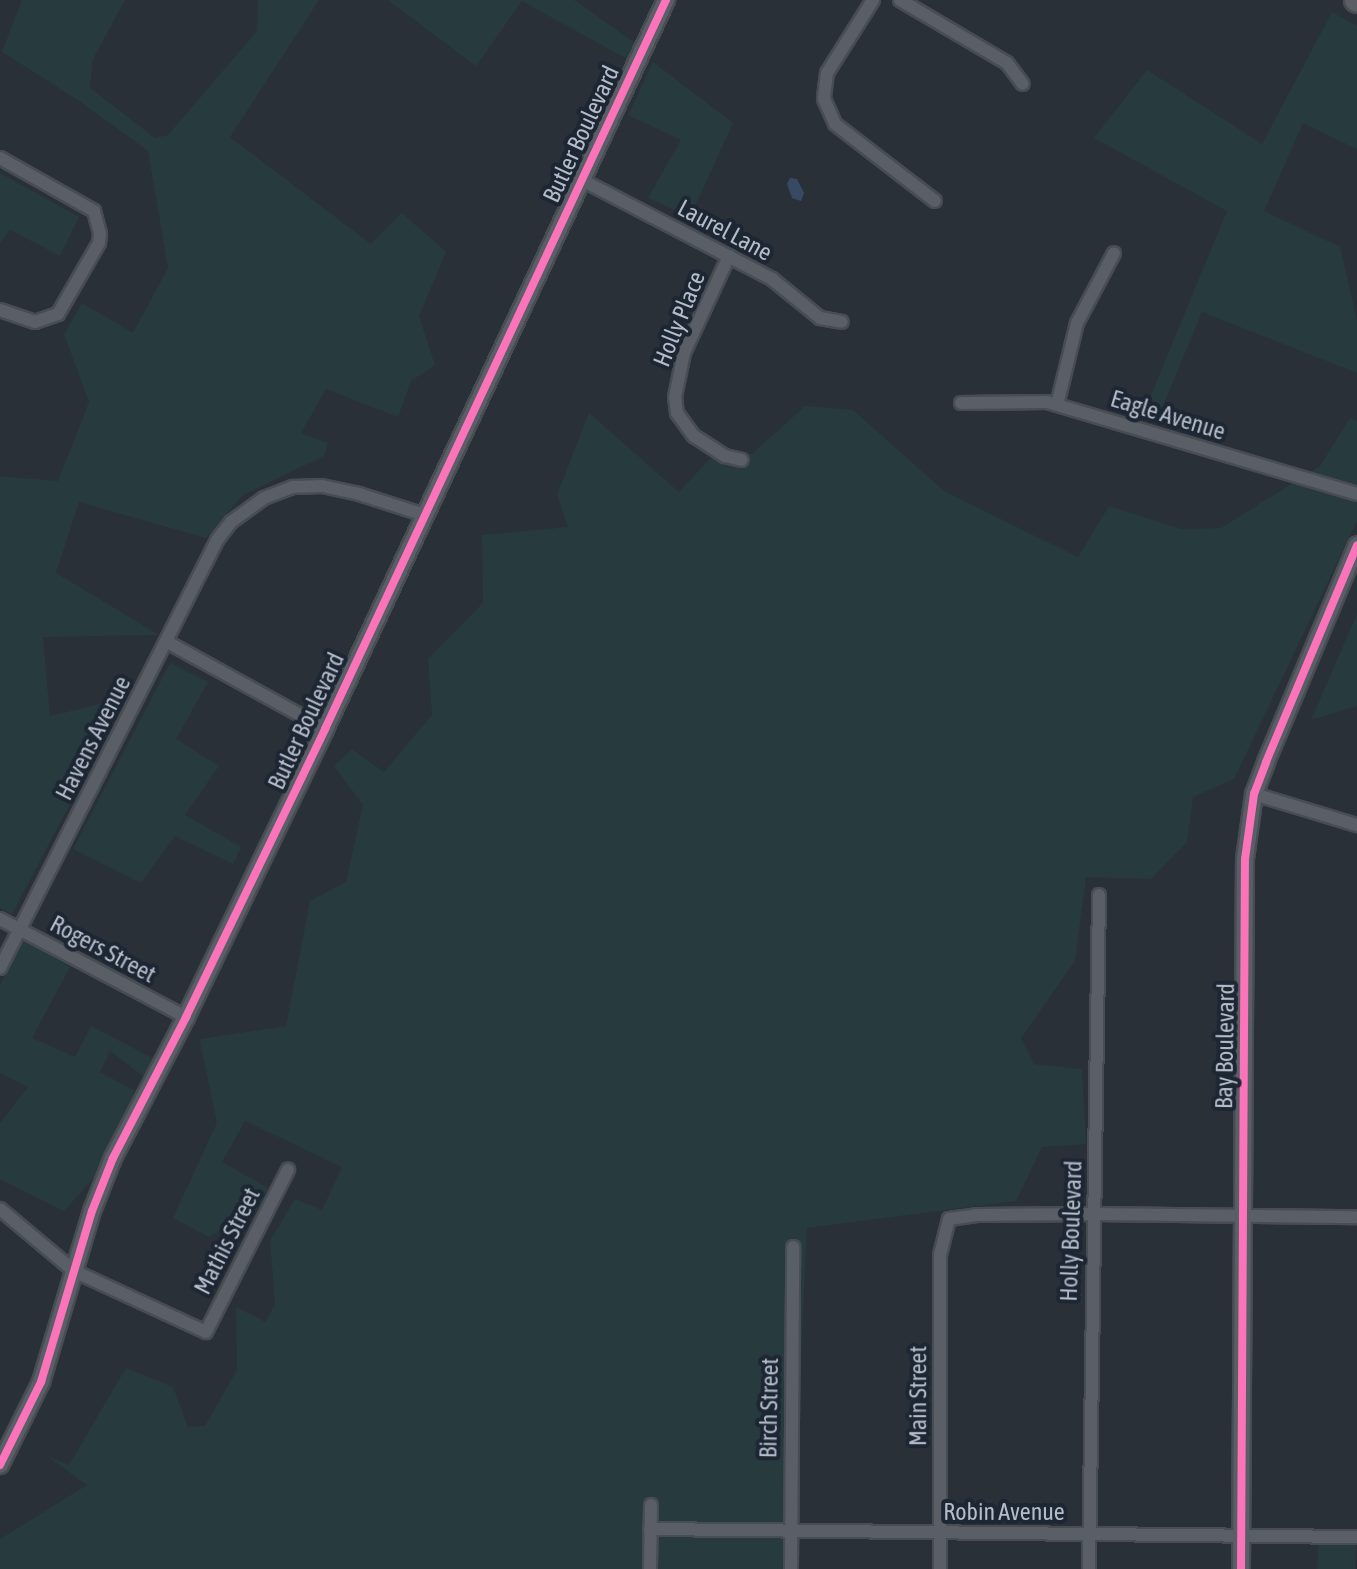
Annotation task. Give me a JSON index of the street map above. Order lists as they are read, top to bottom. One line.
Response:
{"streets":{"street":["Butler Boulevard","Laurel Lane","Holly Place","Eagle Avenue","Havens Avenue","Rogers Street","Bay Boulevard","Holly Boulevard","Mathis Street","Main Street","Birch Street","Robin Avenue"]},"crossings":[["Butler Boulevard","Laurel Lane"],["Butler Boulevard","Havens Avenue"],["Butler Boulevard","Rogers Street"],["Butler Boulevard","Mathis Street"],["Laurel Lane","Holly Place"],["Havens Avenue","Rogers Street"],["Bay Boulevard","Robin Avenue"],["Holly Boulevard","Main Street"],["Holly Boulevard","Robin Avenue"],["Main Street","Robin Avenue"],["Birch Street","Robin Avenue"]]}
